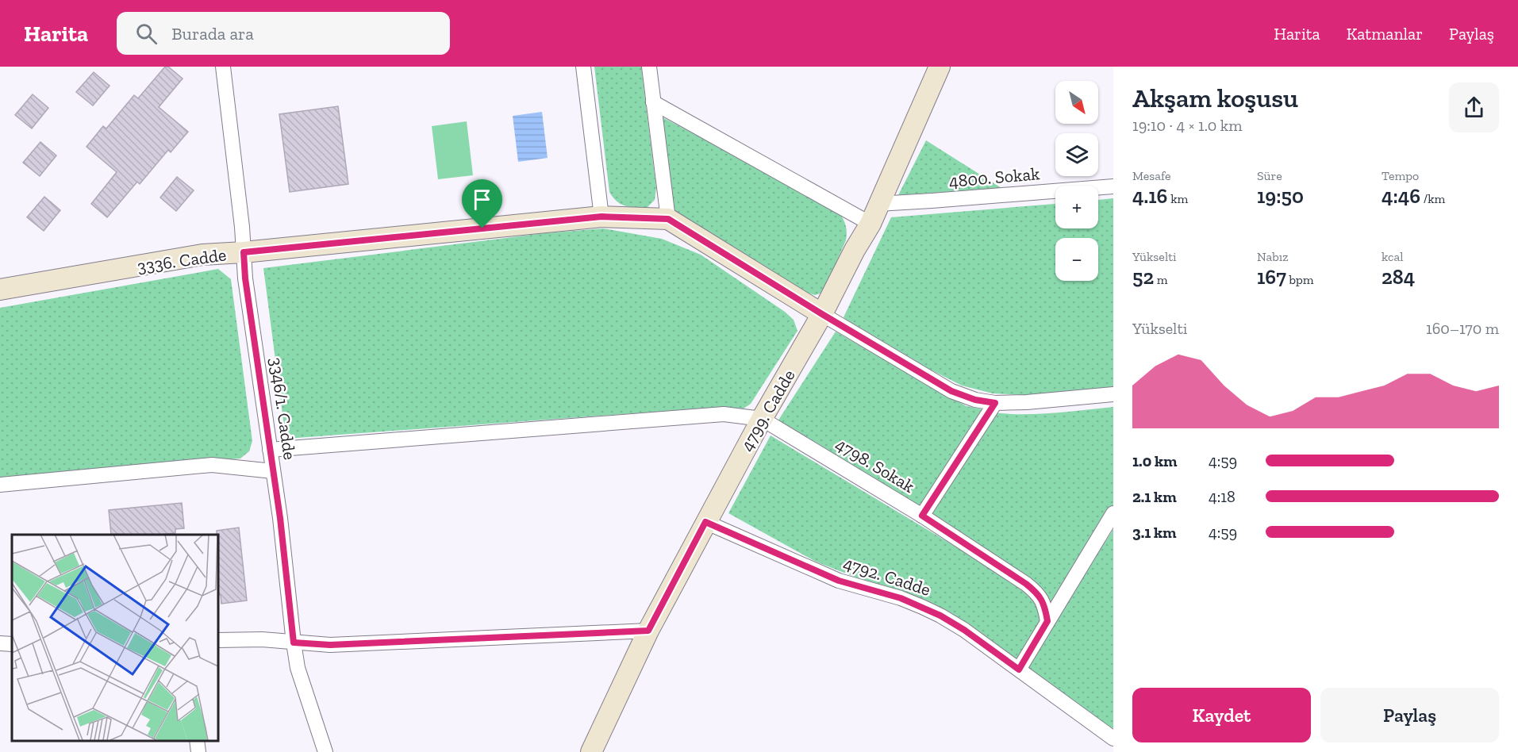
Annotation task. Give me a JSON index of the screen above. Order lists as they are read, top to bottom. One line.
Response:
{"streets":{"street":["4800. Sokak","3336. Cadde","3346/1. Cadde","4799. Cadde","4798. Sokak","4792. Cadde"]},"crossings":[["4800. Sokak","4799. Cadde"],["3336. Cadde","3346/1. Cadde"],["3336. Cadde","4799. Cadde"],["4799. Cadde","4798. Sokak"],["4799. Cadde","4792. Cadde"]],"north":"bottom right","page":{"header":"Harita","search":"Burada ara","nav":["Harita","Katmanlar","Paylaş"],"heading":["Akşam koşusu","19:10 · 4 × 1.0 km"],"map_buttons":["+","−"],"stats":[["Mesafe","4.16 km"],["Süre","19:50"],["Tempo","4:46 /km"],["Yükselti","52 m"],["Nabız","167 bpm"],["kcal","284"]],"chart":["Yükselti","160–170 m"],"list":[{"name":"1.0 km","note":"4:59"},{"name":"2.1 km","note":"4:18"},{"name":"3.1 km","note":"4:59"}],"buttons":["Kaydet","Paylaş"]}}
